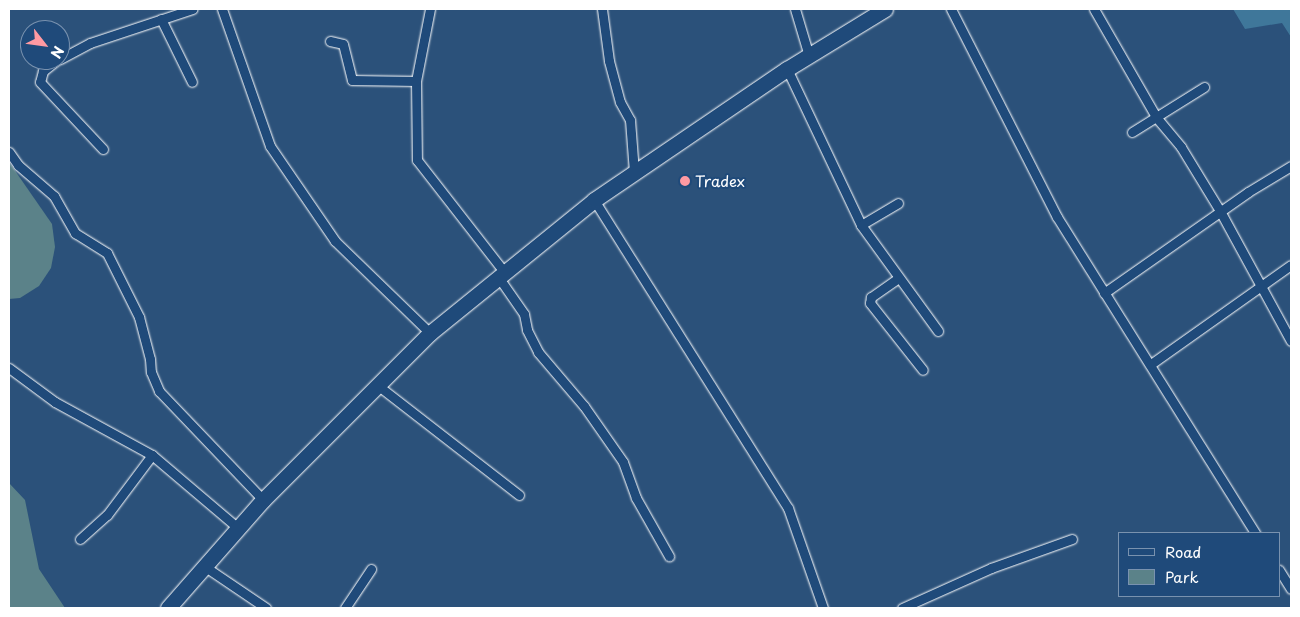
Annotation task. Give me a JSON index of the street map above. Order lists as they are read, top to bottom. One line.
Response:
{"places":["Tradex"],"legend":["Road","Park"],"north":"bottom right"}
